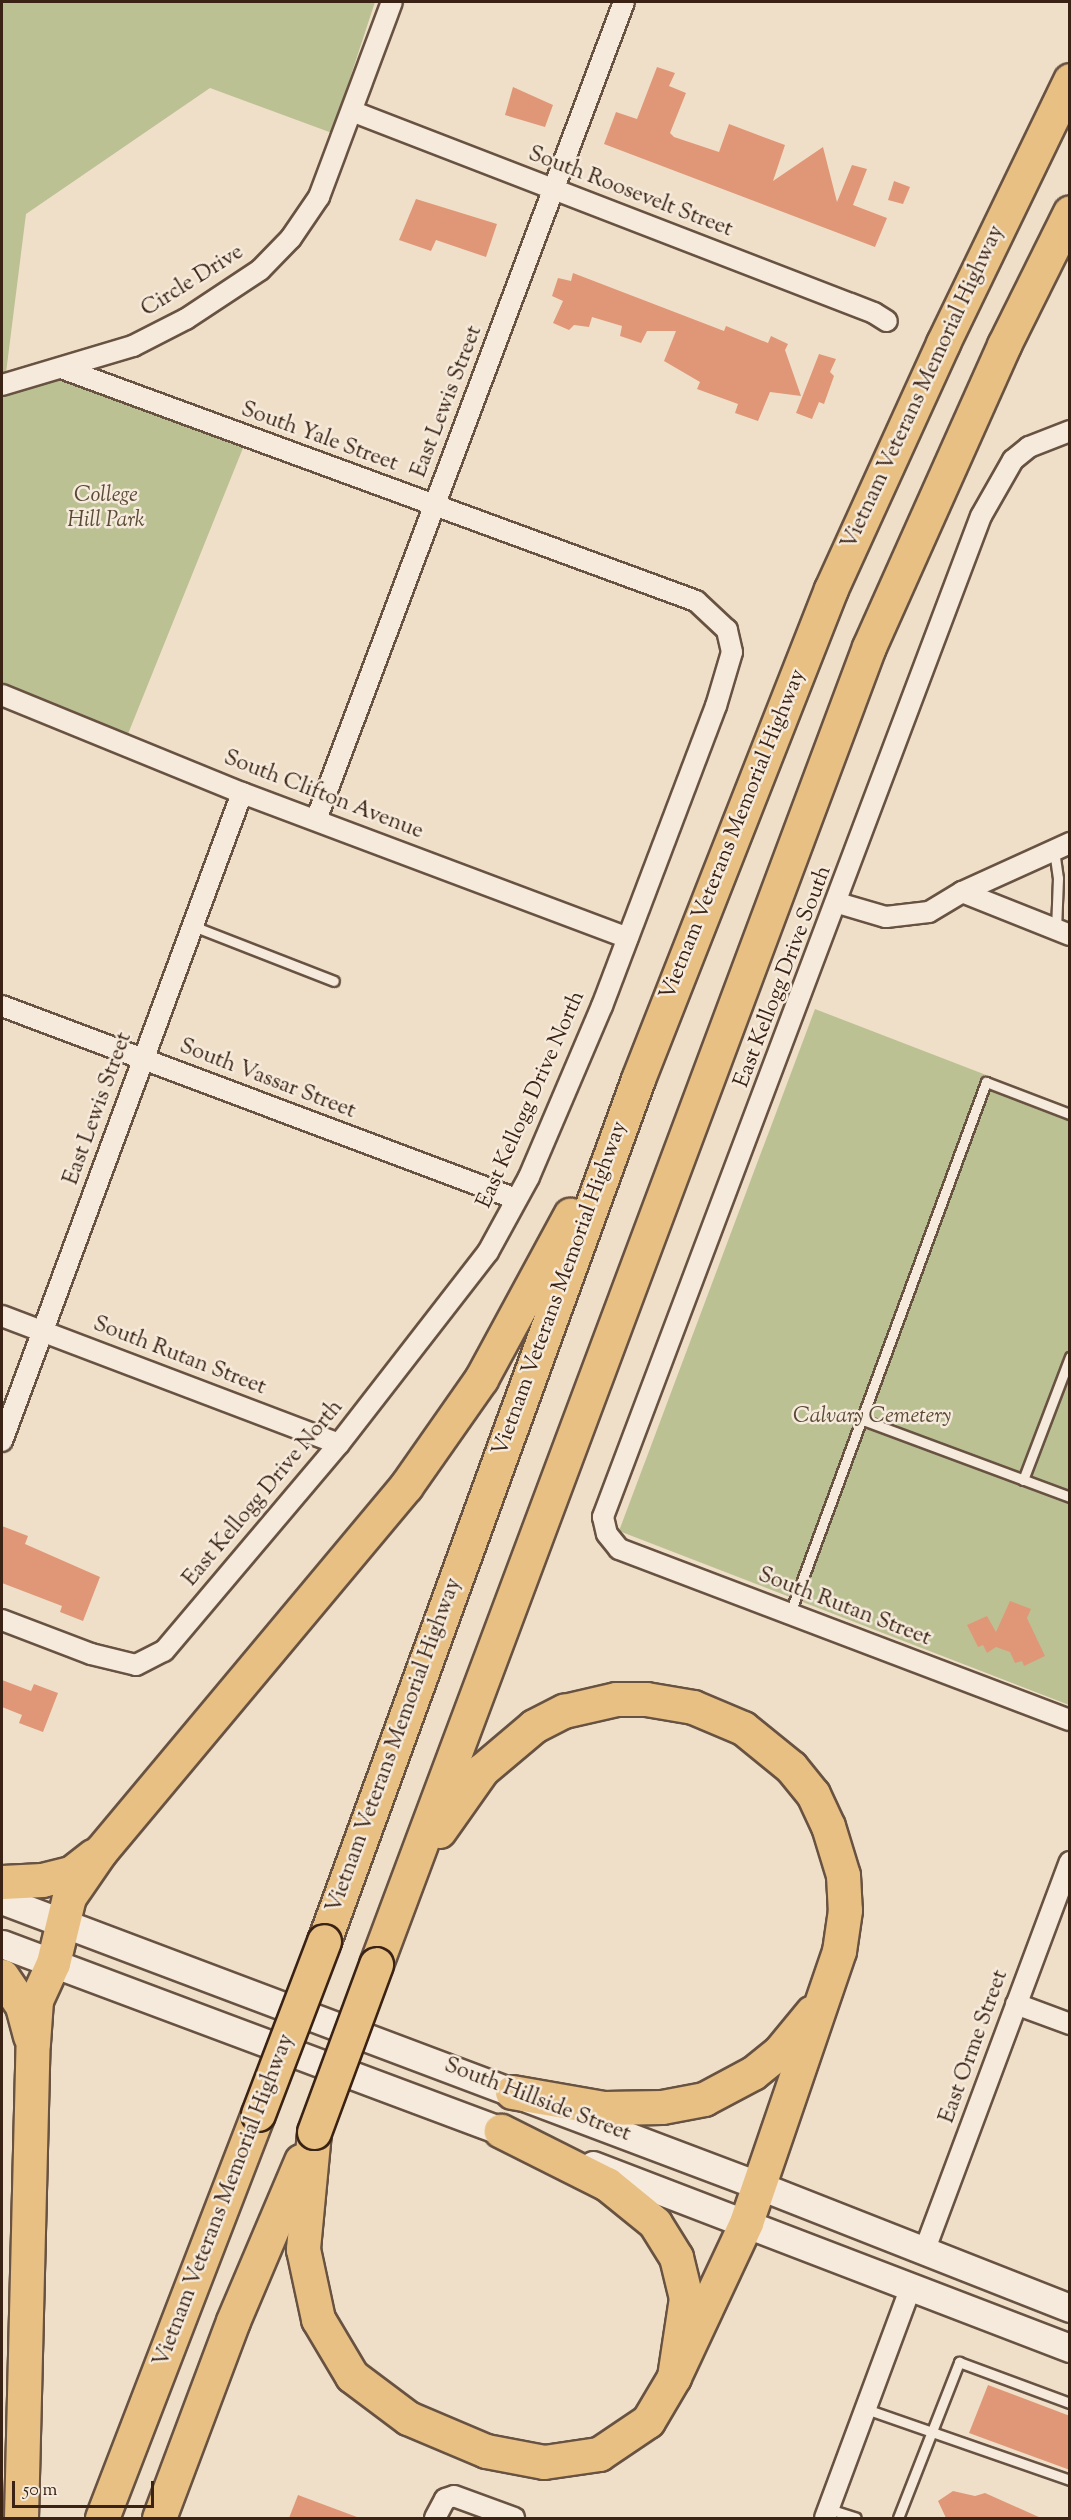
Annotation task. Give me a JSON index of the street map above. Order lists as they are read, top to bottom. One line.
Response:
{"streets":{"highway":["Vietnam Veterans Memorial Highway"],"main road":["South Hillside Street"],"street":["South Roosevelt Street","Circle Drive","East Lewis Street","South Yale Street","South Clifton Avenue","East Kellogg Drive South","South Vassar Street","East Kellogg Drive North","South Rutan Street","East Orme Street"]},"crossings":[["South Roosevelt Street","Circle Drive"],["South Roosevelt Street","East Lewis Street"],["Circle Drive","South Yale Street"],["East Lewis Street","South Yale Street"],["East Lewis Street","South Clifton Avenue"],["East Lewis Street","South Vassar Street"],["East Lewis Street","South Rutan Street"],["South Yale Street","East Kellogg Drive North"],["South Clifton Avenue","East Kellogg Drive North"],["East Kellogg Drive South","South Rutan Street"],["South Vassar Street","East Kellogg Drive North"],["East Kellogg Drive North","South Rutan Street"],["East Orme Street","South Hillside Street"]],"parks":["College Hill Park","Calvary Cemetery"],"scale_bar":"50 m"}
